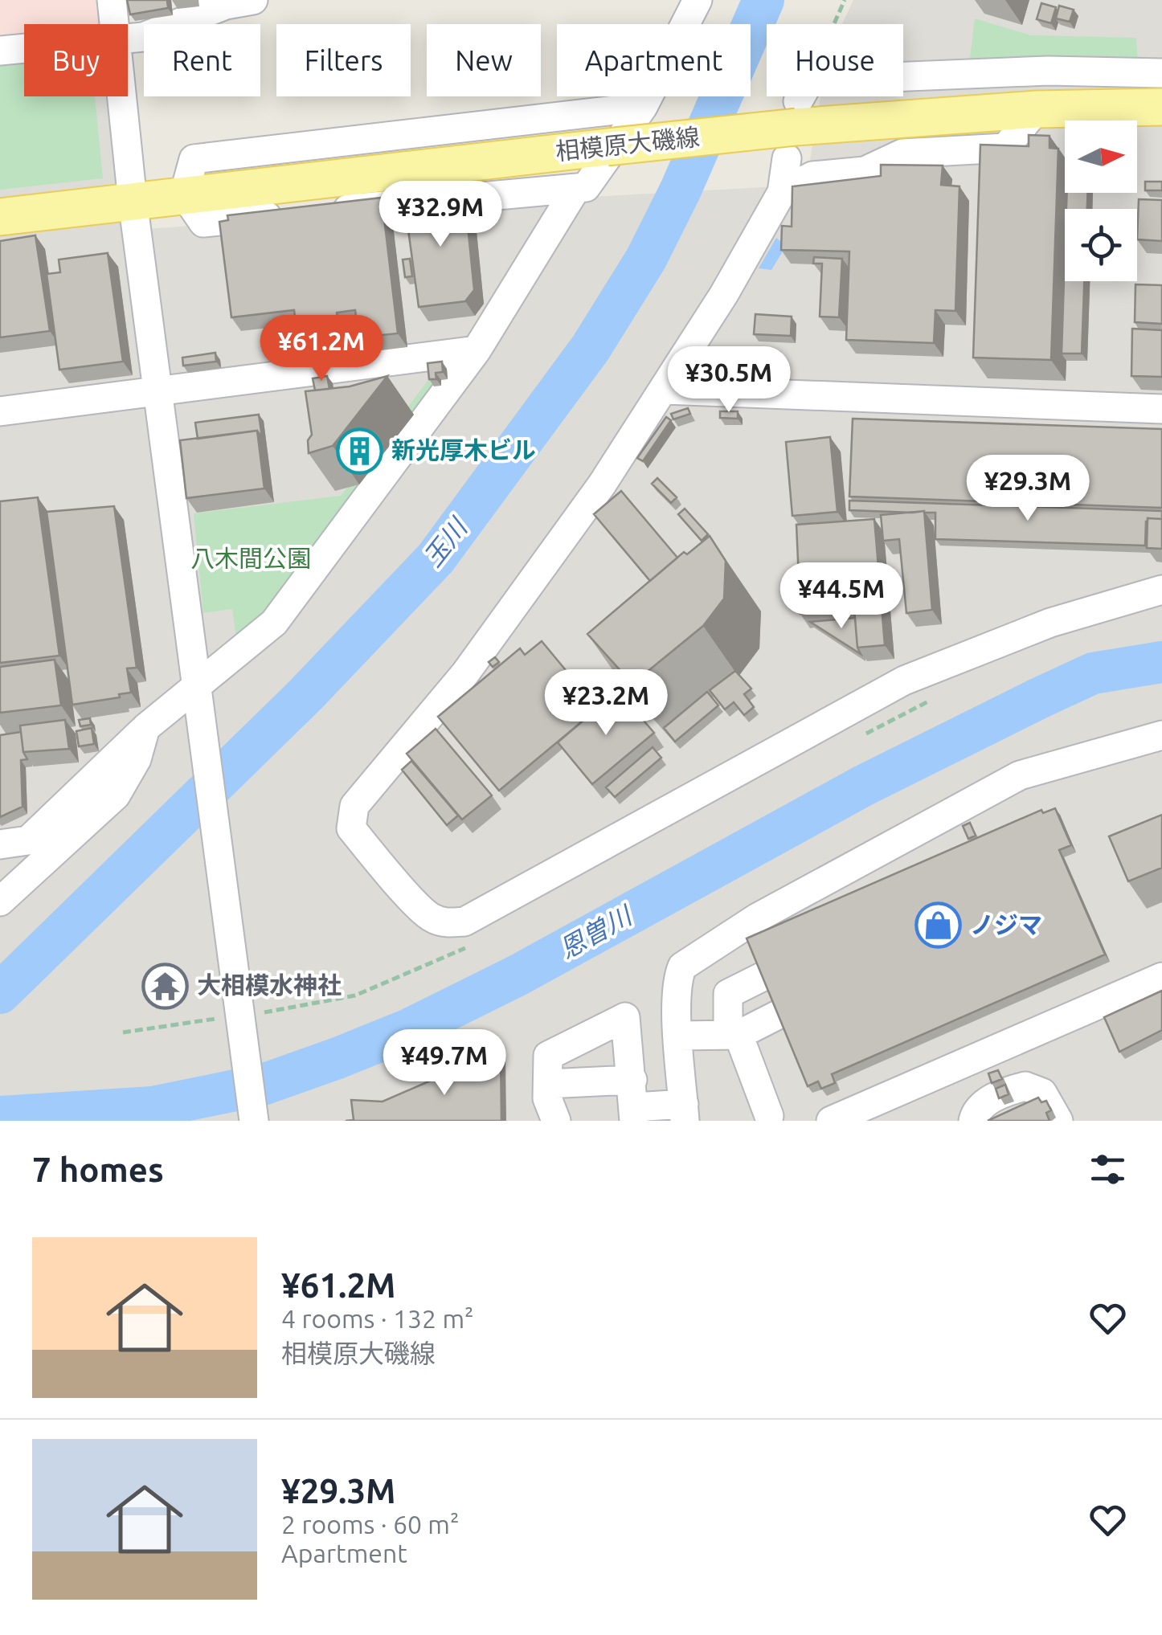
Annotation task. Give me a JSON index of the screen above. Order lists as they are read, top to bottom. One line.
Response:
{"streets":{"main road":["相模原大磯線"]},"water":["玉川","恩曽川"],"parks":["八木間公園"],"places":{"building":["新光厚木ビル"],"shop":["ノジマ"],"temple":["大相模水神社"]},"north":"right","page":{"chip":["Buy","Rent","Filters","New","Apartment","House"],"price":["¥32.9M","¥61.2M","¥30.5M","¥29.3M","¥44.5M","¥23.2M","¥49.7M"],"heading":"7 homes","list":[{"name":"¥61.2M","note":"4 rooms · 132 m² · 相模原大磯線"},{"name":"¥29.3M","note":"2 rooms · 60 m² · Apartment"}]}}
